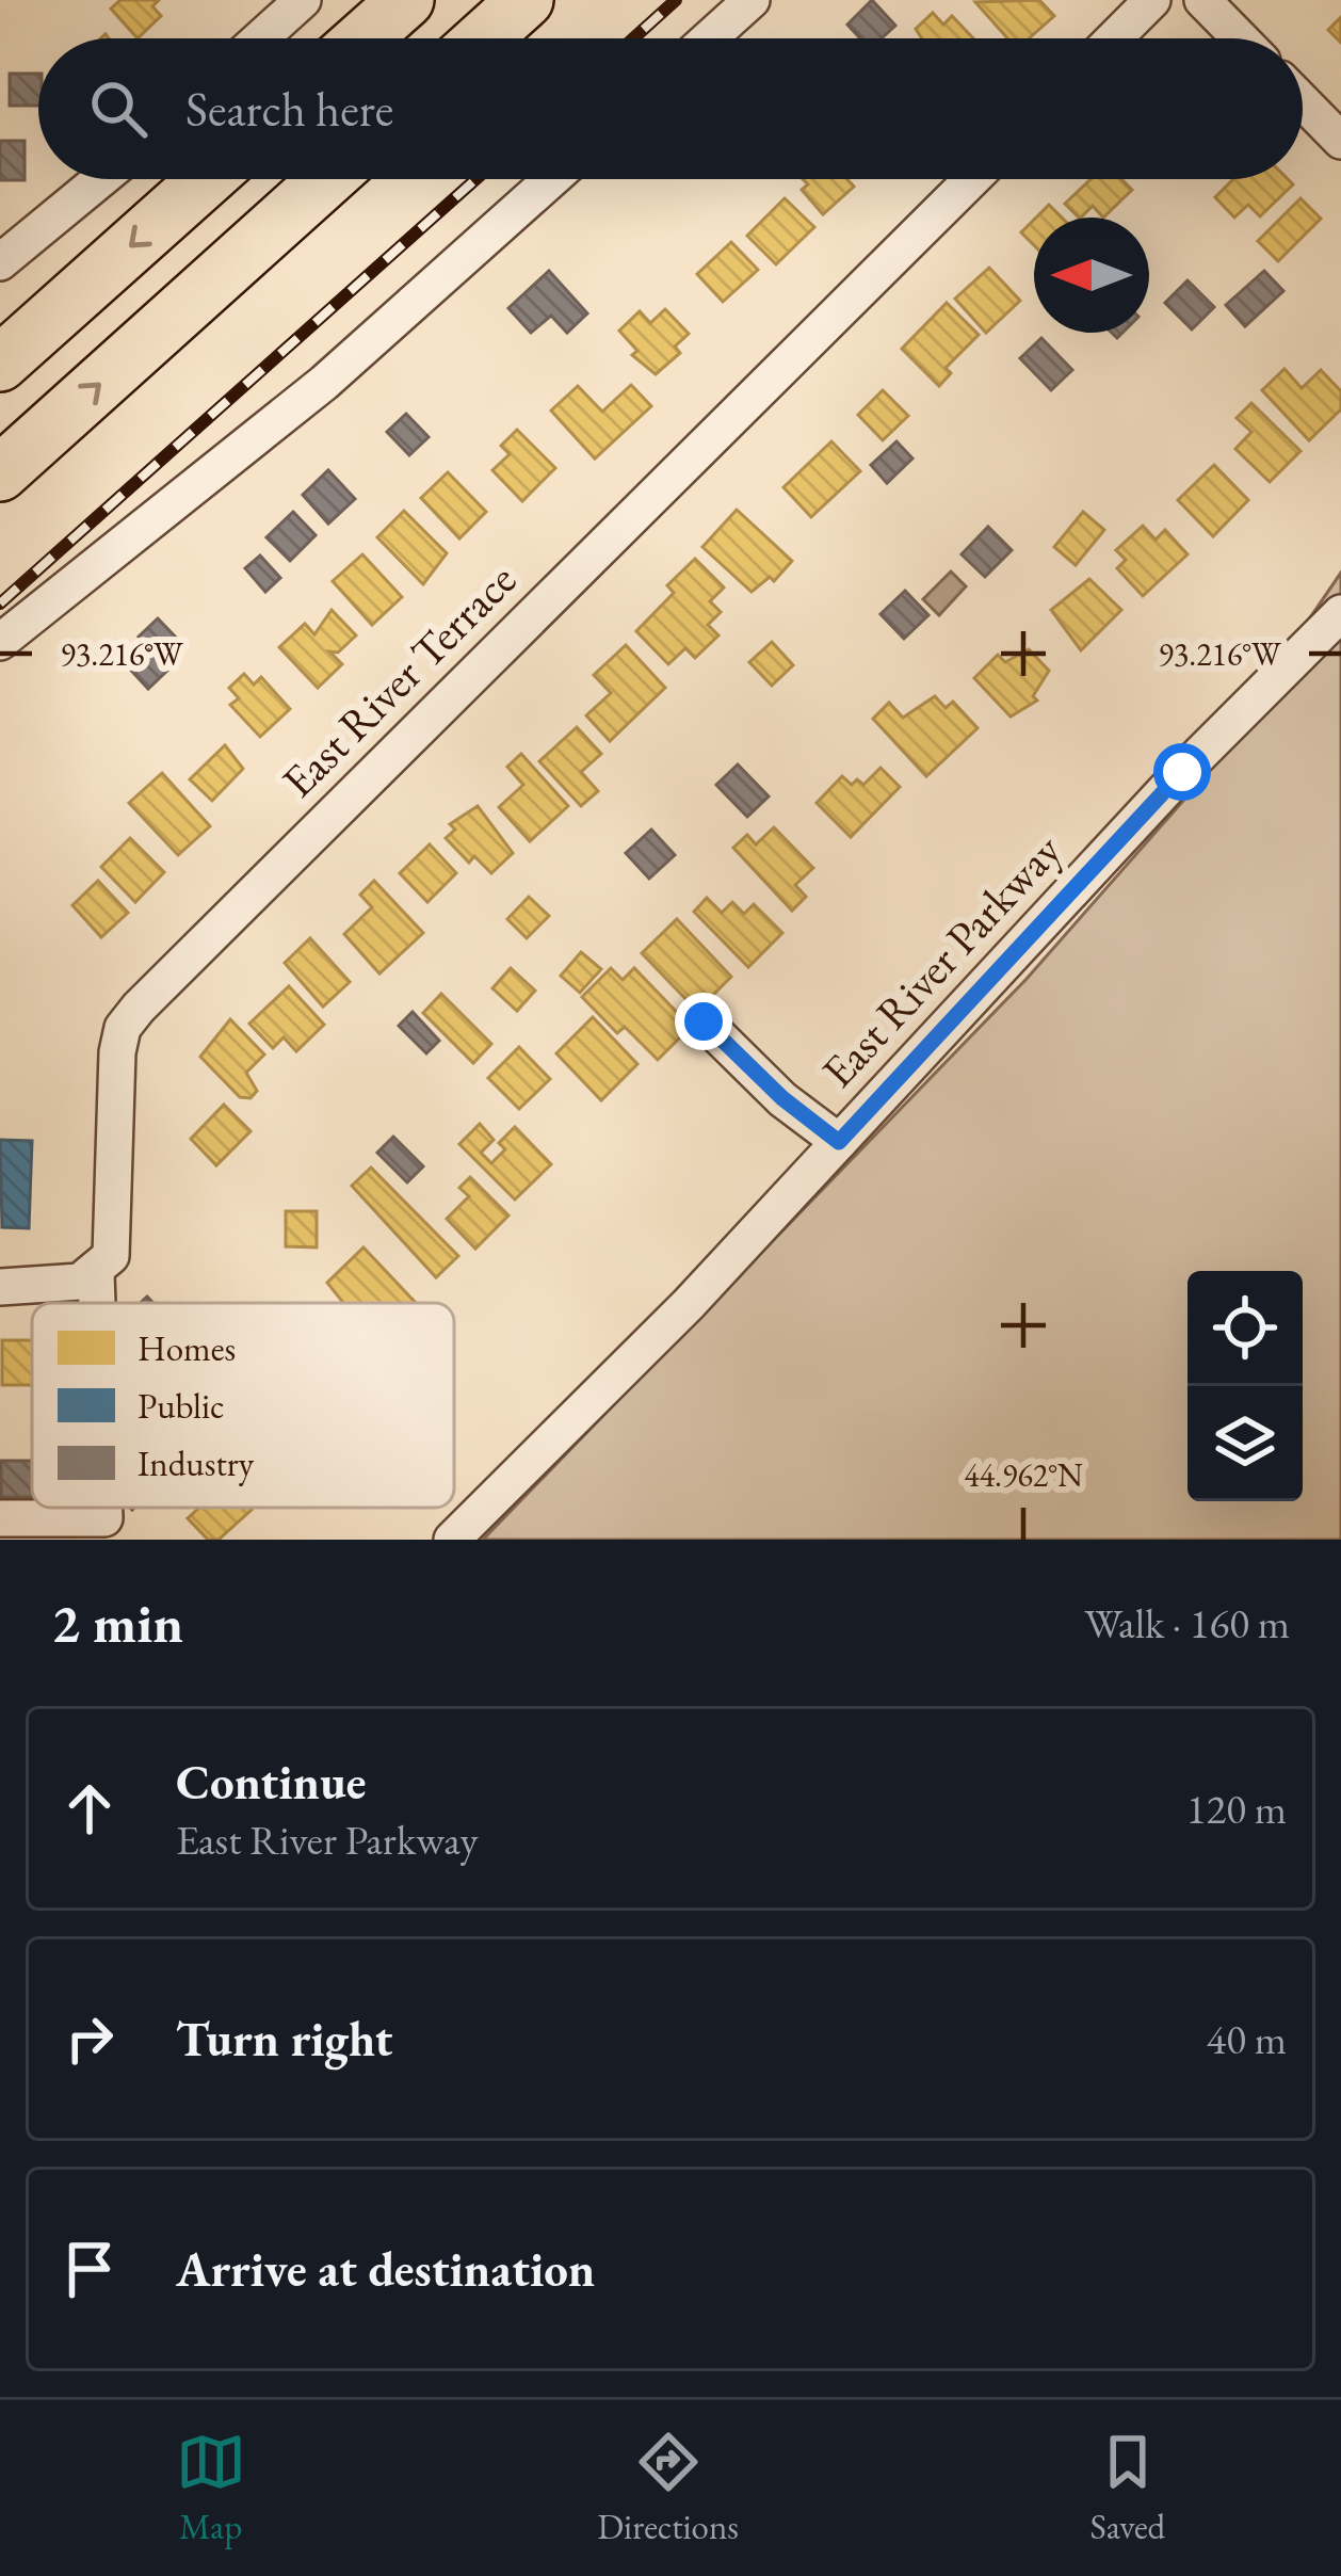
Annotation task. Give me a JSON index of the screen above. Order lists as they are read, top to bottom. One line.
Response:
{"streets":{"street":["East River Terrace","East River Parkway"]},"legend":["Homes","Public","Industry"],"north":"left","page":{"search":"Search here","heading":["2 min","Walk · 160 m"],"list":[["Continue","East River Parkway","120 m"],["Turn right","40 m"],"Arrive at destination"],"nav":["Map","Directions","Saved"]},"coordinates":["93.216°W","44.962°N"]}
